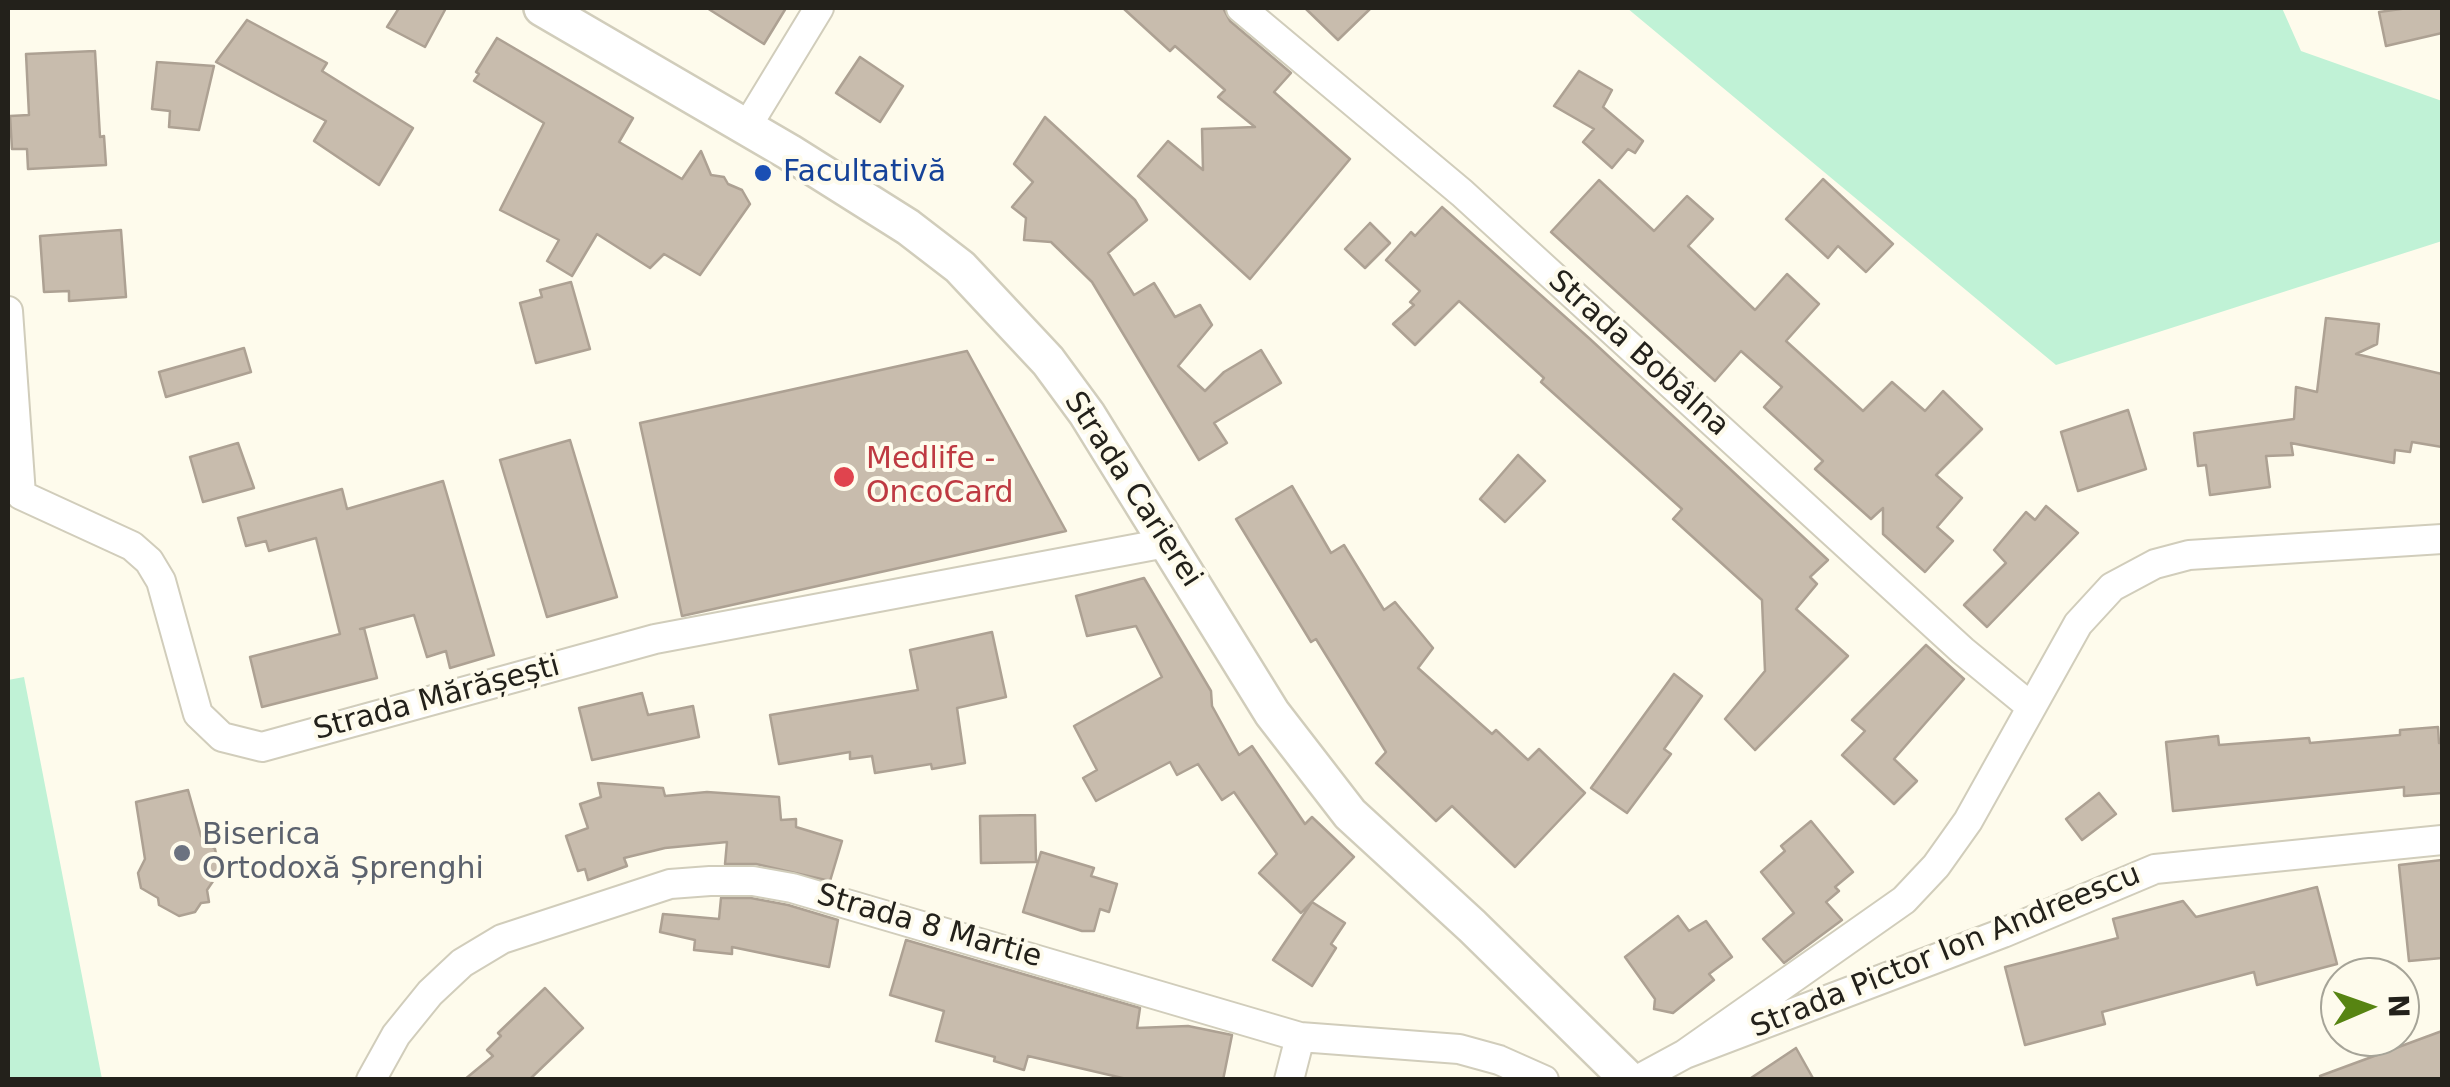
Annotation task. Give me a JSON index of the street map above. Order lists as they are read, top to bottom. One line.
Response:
{"streets":{"street":["Strada Bobâlna","Strada Carierei","Strada Mărășești","Strada 8 Martie","Strada Pictor Ion Andreescu"]},"crossings":[["Strada Carierei","Strada Mărășești"]],"places":["Facultativă","Medlife - OncoCard","Biserica Ortodoxă Șprenghi"],"north":"right"}
